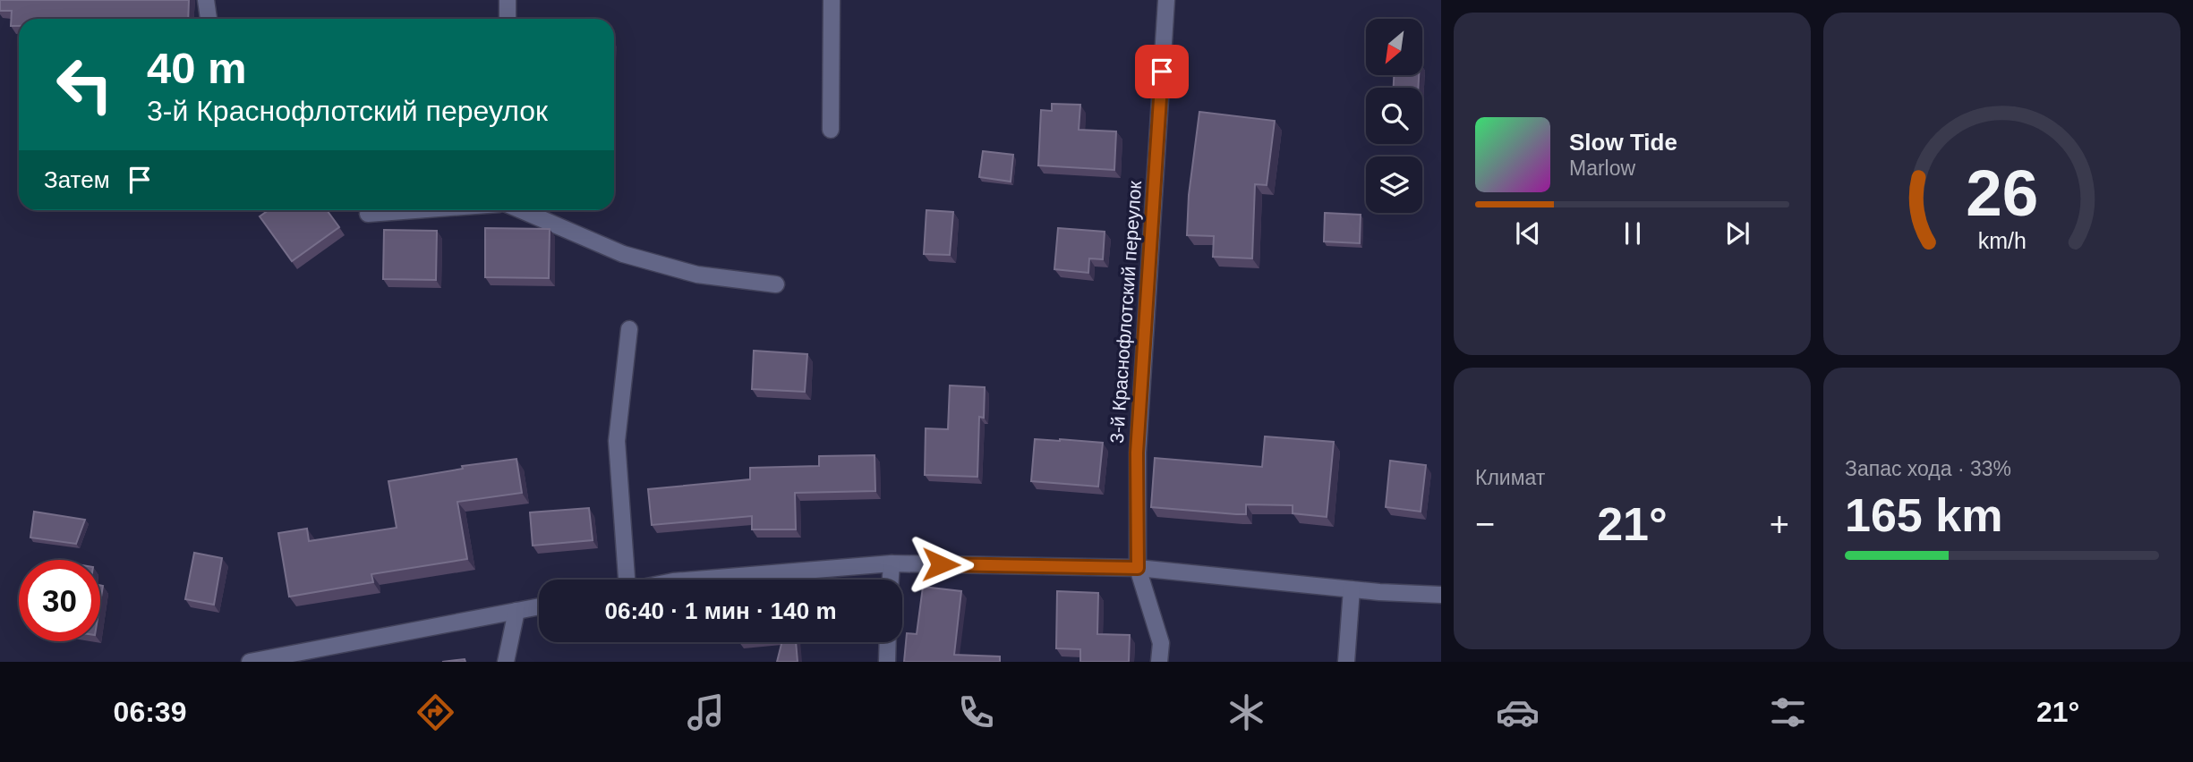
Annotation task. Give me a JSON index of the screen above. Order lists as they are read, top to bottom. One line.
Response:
{"streets":{"street":["3-й Краснофлотский переулок"]},"north":"bottom left","page":{"turn":["40 m","3-й Краснофлотский переулок"],"song":["Slow Tide","Marlow"],"then":"Затем","tile":["Климат",["Запас хода · 33%","165 km"]],"heat":["−","21°","+"],"limit":"30","trip":"06:40 · 1 мин · 140 m","tabs":["06:39","21°"],"gauge":["26","km/h"]}}
